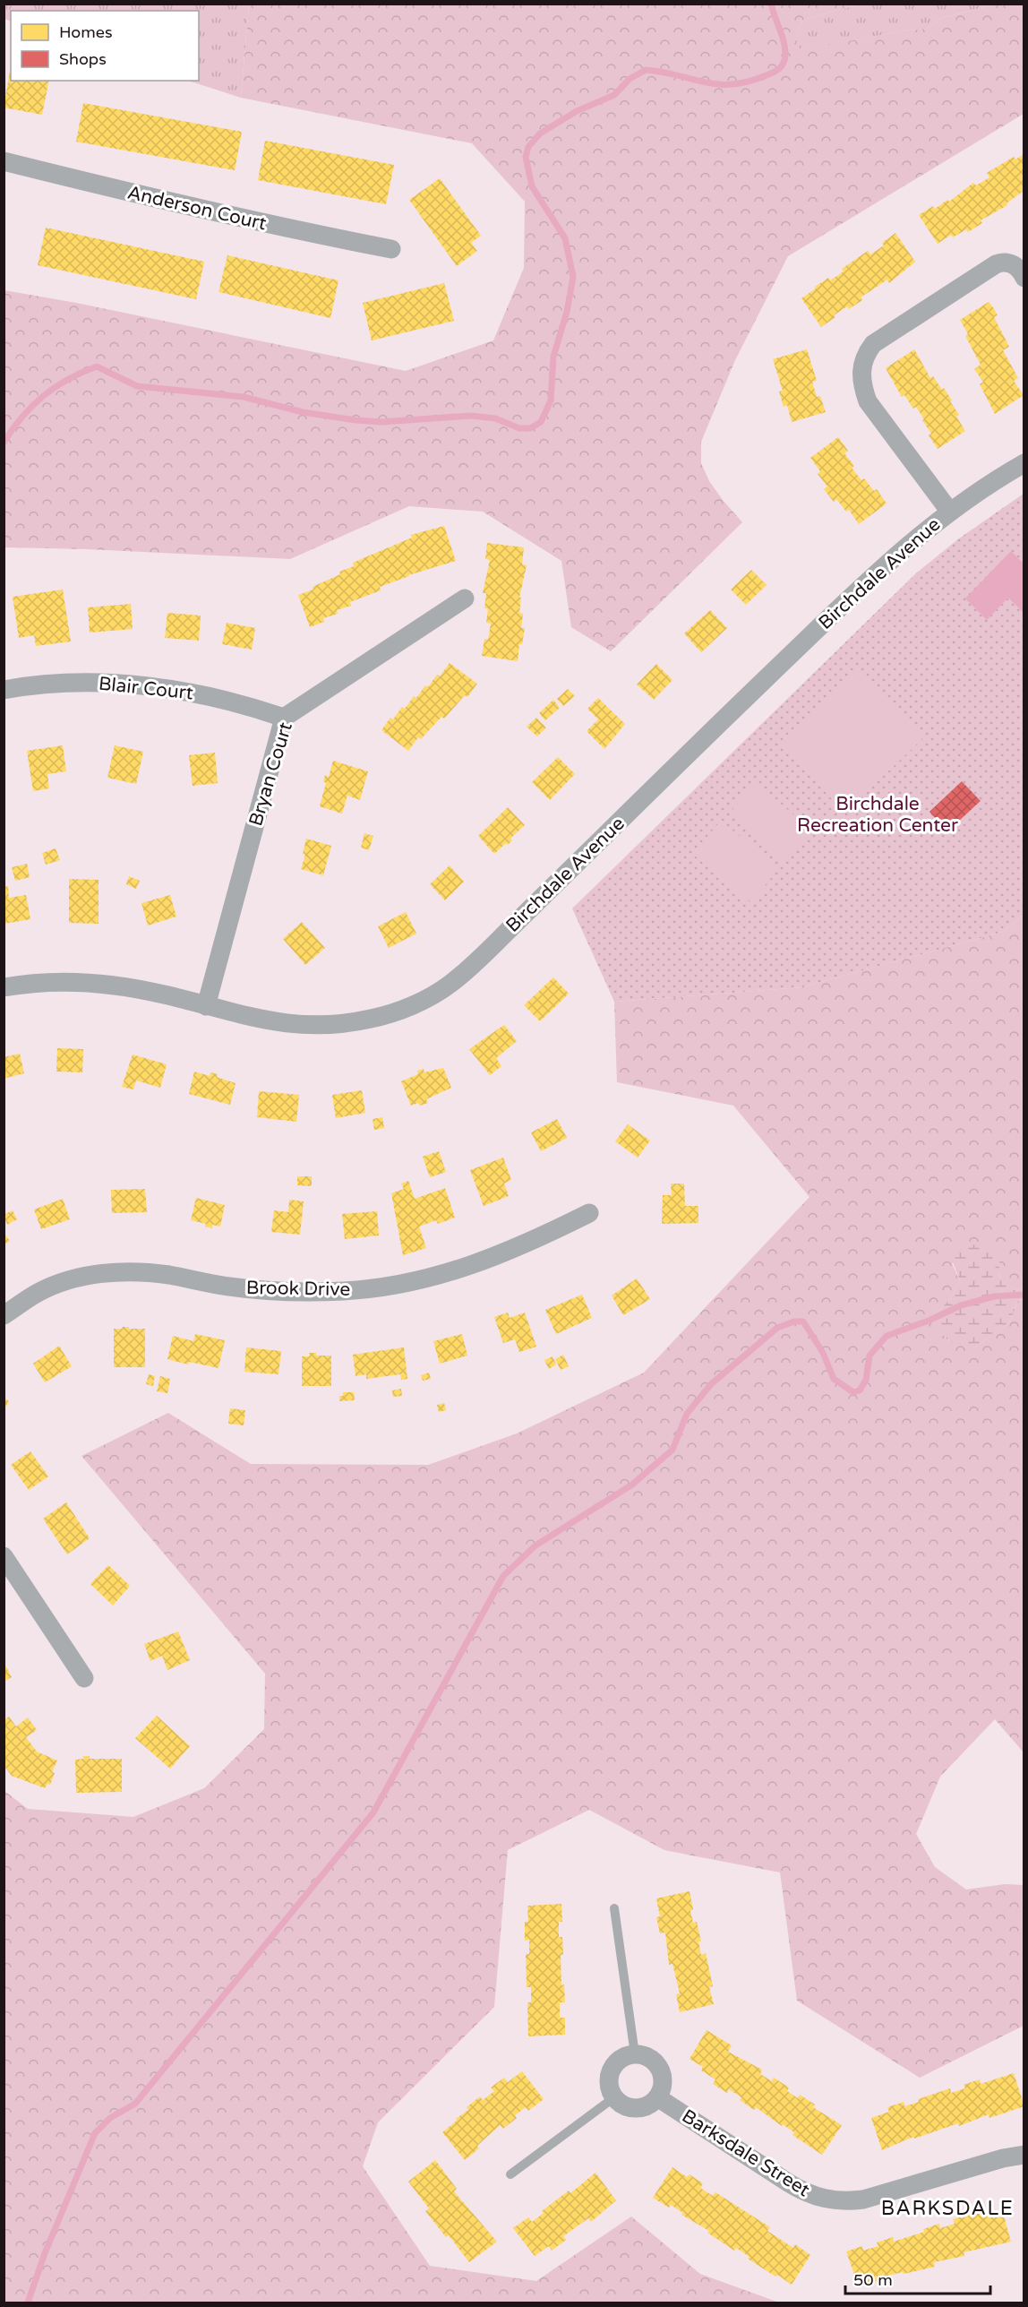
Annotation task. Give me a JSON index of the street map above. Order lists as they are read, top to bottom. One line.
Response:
{"streets":{"street":["Anderson Court","Birchdale Avenue","Blair Court","Bryan Court","Brook Drive","Barksdale Street"]},"crossings":[["Birchdale Avenue","Bryan Court"],["Blair Court","Bryan Court"]],"districts":["BARKSDALE"],"parks":["Birchdale Recreation Center"],"legend":["Homes","Shops"],"scale_bar":"50 m"}
